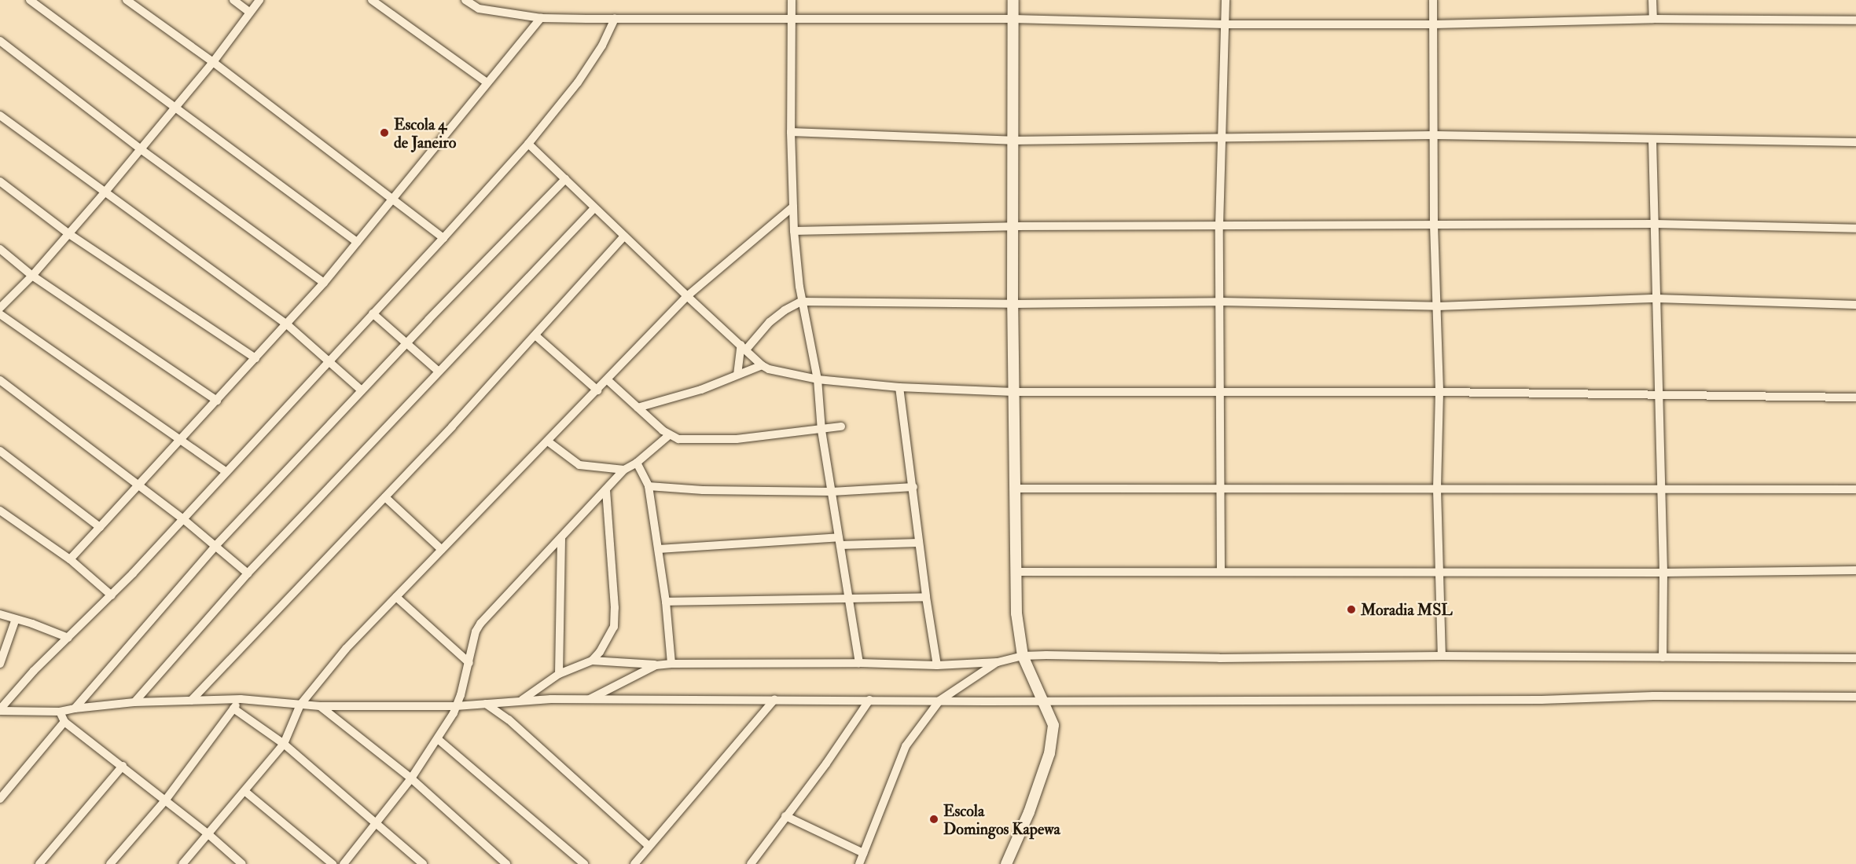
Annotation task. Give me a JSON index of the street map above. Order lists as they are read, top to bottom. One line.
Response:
{"places":["Escola 4 de Janeiro","Moradia MSL","Escola Domingos Kapewa"]}
